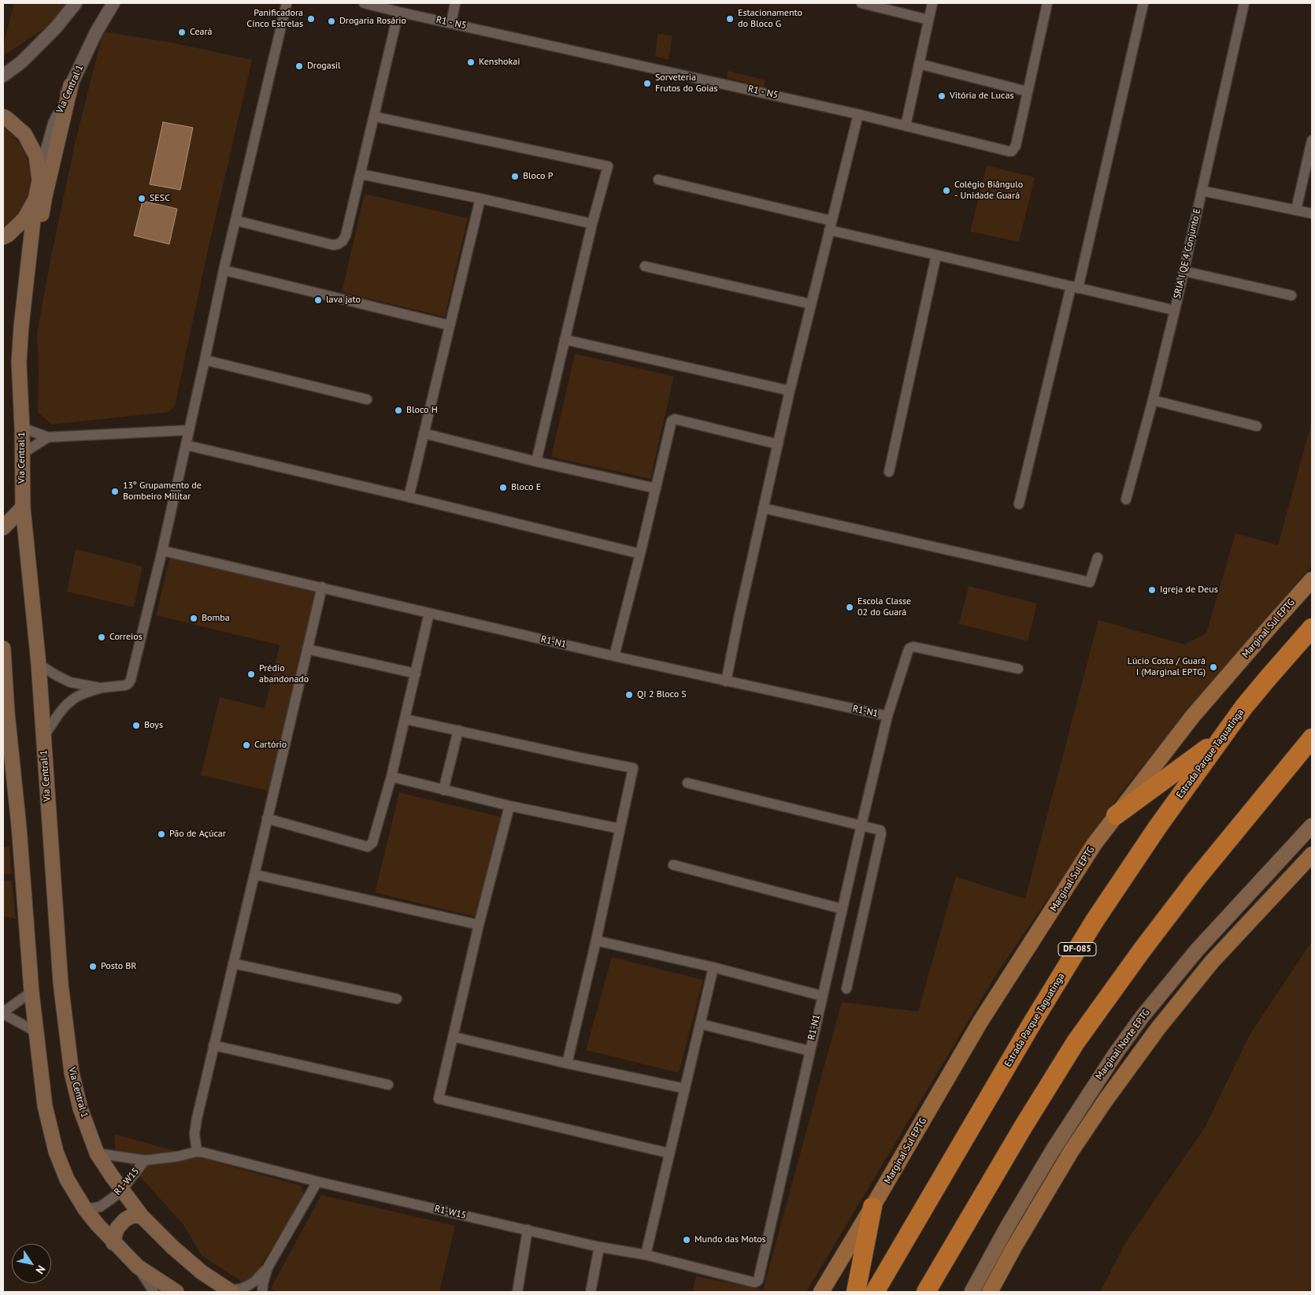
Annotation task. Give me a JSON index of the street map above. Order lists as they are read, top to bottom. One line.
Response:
{"streets":{"highway":["Estrada Parque Taguatinga","DF-085"],"main road":["Via Central 1","Marginal Sul EPTG","Marginal Norte EPTG"],"street":["R1 - N5","SRIA I QE 4 Conjunto E","R1-N1","R1-W15"]},"crossings":[["Via Central 1","R1-W15"],["R1-N1","R1-W15"]],"places":["Panificadora Cinco Estrelas","Estacionamento do Bloco G","Drogaria Rosário","Ceará","Kenshokai","Drogasil","Sorveteria Frutos do Goias","Vitória de Lucas","Bloco P","Colégio Biângulo - Unidade Guará","SESC","lava jato","Bloco H","Bloco E","13º Grupamento de Bombeiro Militar","Igreja de Deus","Escola Classe 02 do Guará","Bomba","Correios","Lúcio Costa / Guará I (Marginal EPTG)","Prédio abandonado","QI 2 Bloco S","Boys","Cartório","Pão de Açúcar","Posto BR","Mundo das Motos"],"north":"bottom right"}
